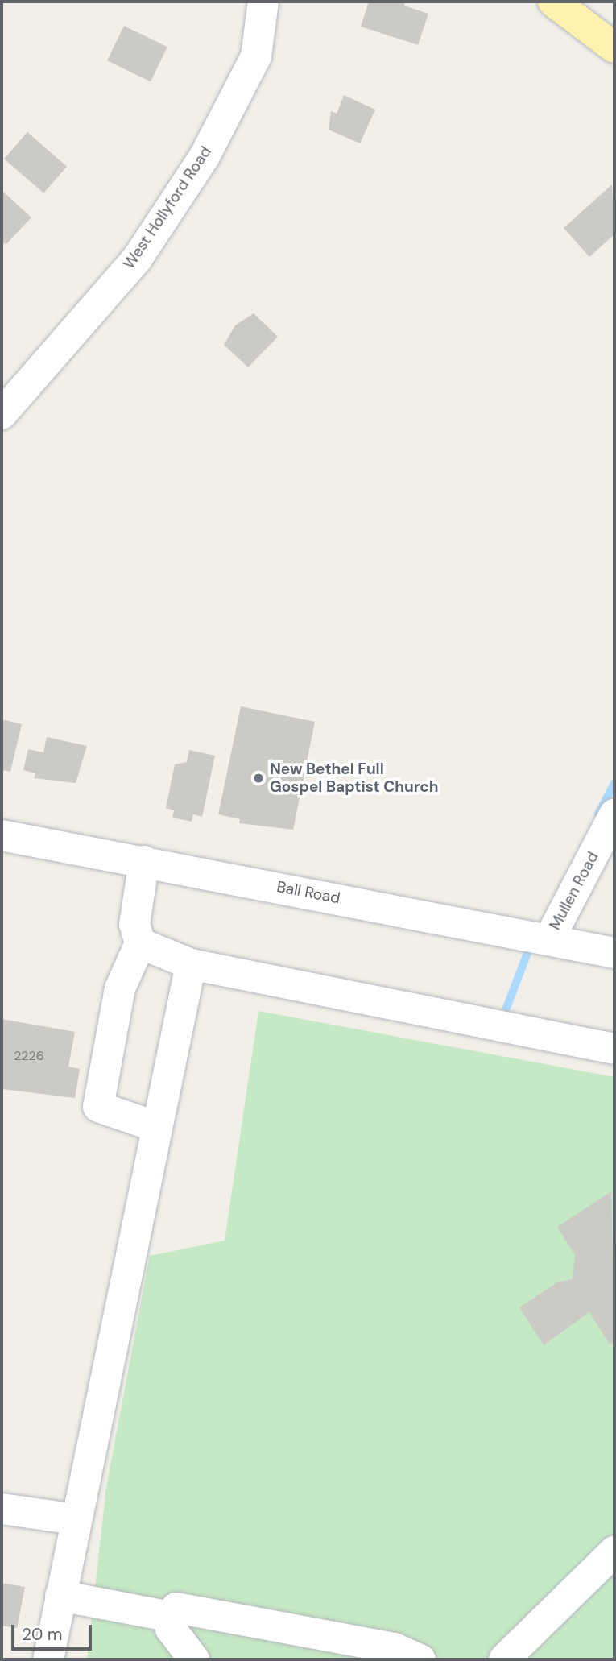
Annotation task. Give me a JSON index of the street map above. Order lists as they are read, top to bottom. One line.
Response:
{"streets":{"street":["West Hollyford Road","Mullen Road","Ball Road"]},"crossings":[["Mullen Road","Ball Road"]],"places":["New Bethel Full Gospel Baptist Church"],"house_numbers":["2226"],"scale_bar":"20 m"}
